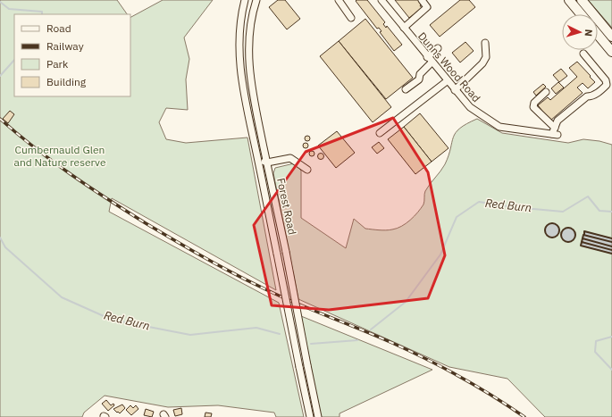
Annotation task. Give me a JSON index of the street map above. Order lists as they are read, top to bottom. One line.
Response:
{"streets":{"street":["Dunns Wood Road","Forest Road"]},"water":["Red Burn"],"parks":["Cumbernauld Glen and Nature reserve"],"legend":["Road","Railway","Park","Building"],"north":"right"}
